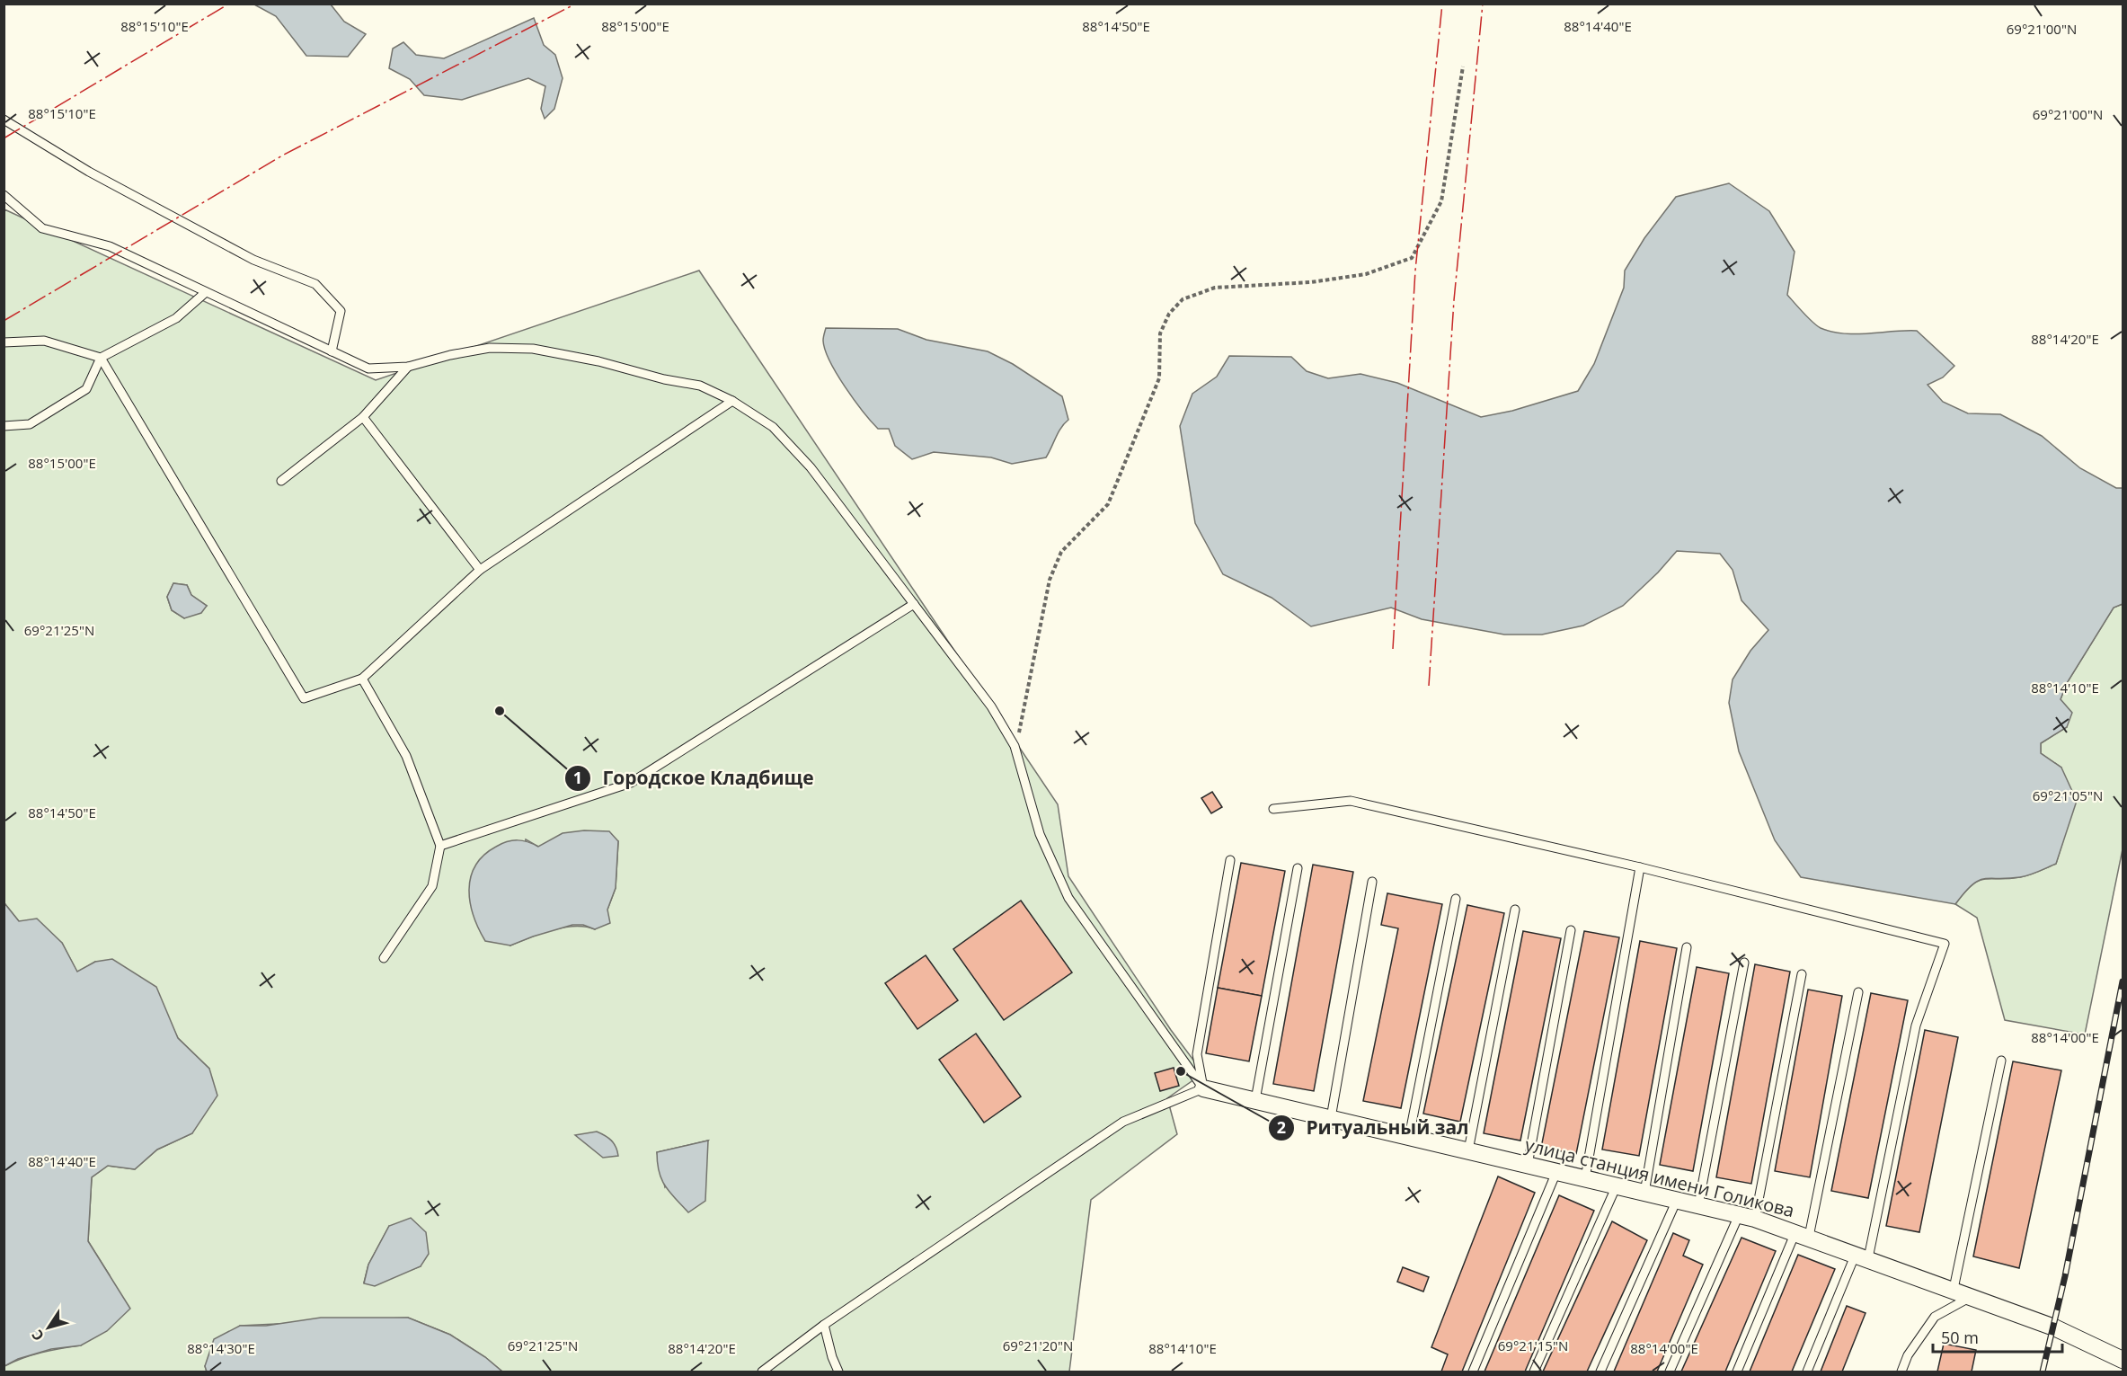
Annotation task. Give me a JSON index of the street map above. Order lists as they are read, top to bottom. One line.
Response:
{"streets":{"street":["улица станция имени Голикова"]},"places":["Городское Кладбище","Ритуальный зал"],"scale_bar":"50 m","north":"bottom left","coordinates":["88°15'10\"E","88°15'00\"E","88°14'50\"E","88°14'40\"E","69°21'00\"N","88°14'20\"E","69°21'25\"N","88°14'10\"E","69°21'05\"N","88°14'00\"E","69°21'20\"N","69°21'15\"N","88°14'30\"E"]}
